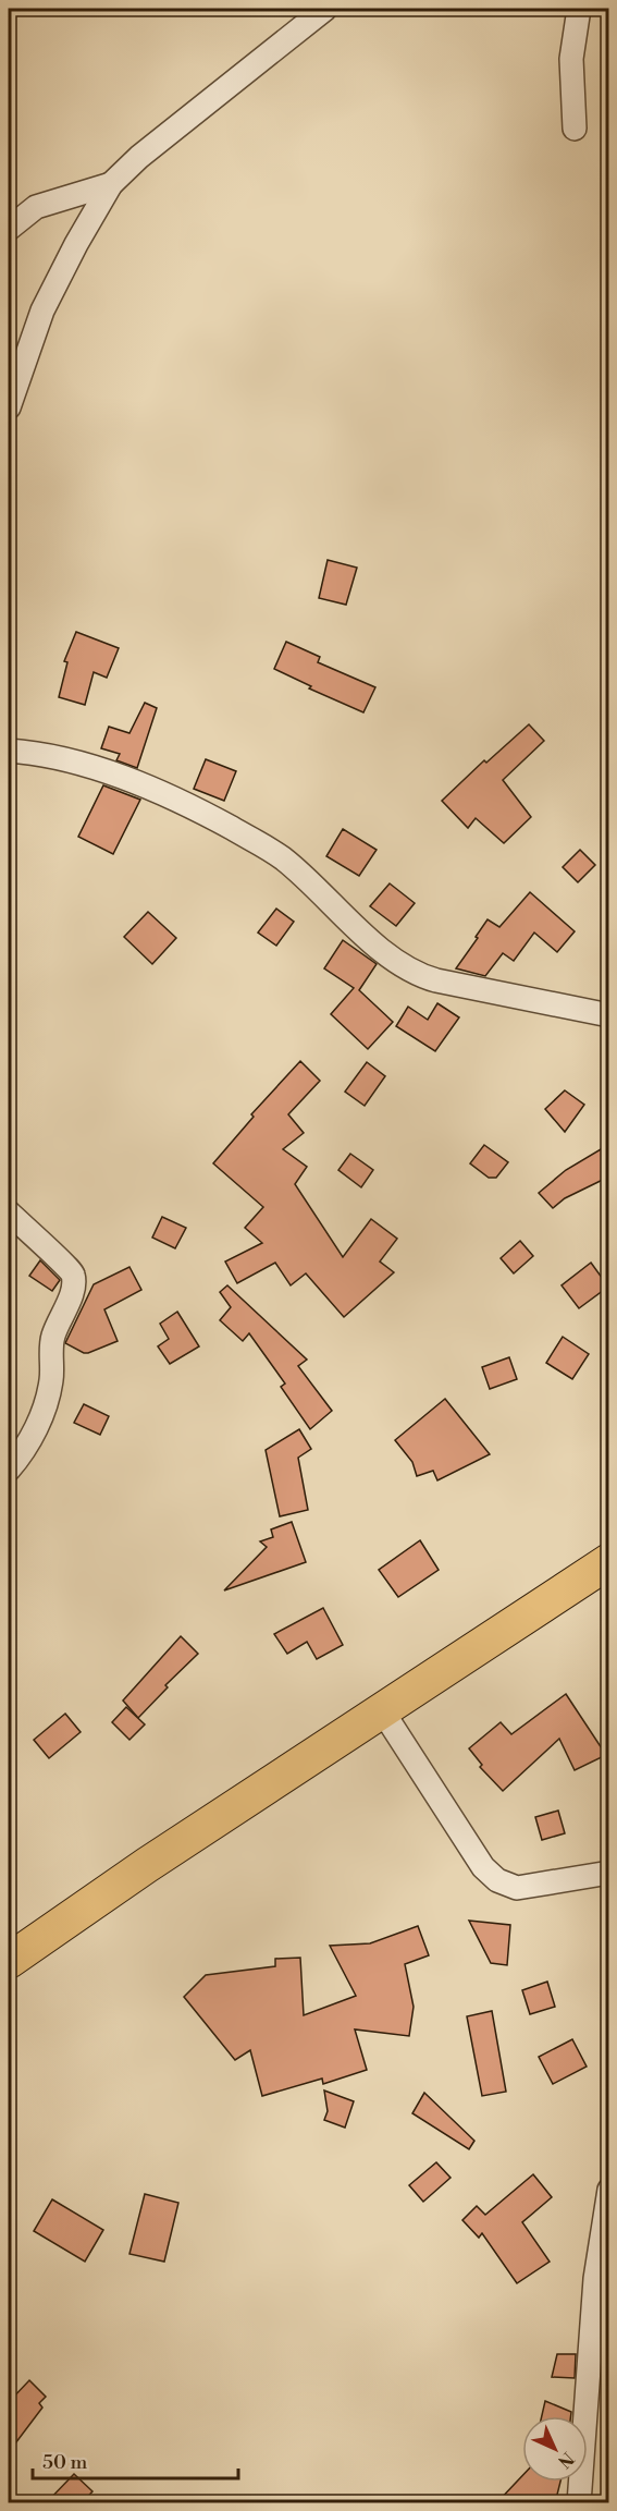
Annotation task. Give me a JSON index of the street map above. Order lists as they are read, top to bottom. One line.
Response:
{"scale_bar":"50 m","north":"bottom right"}
